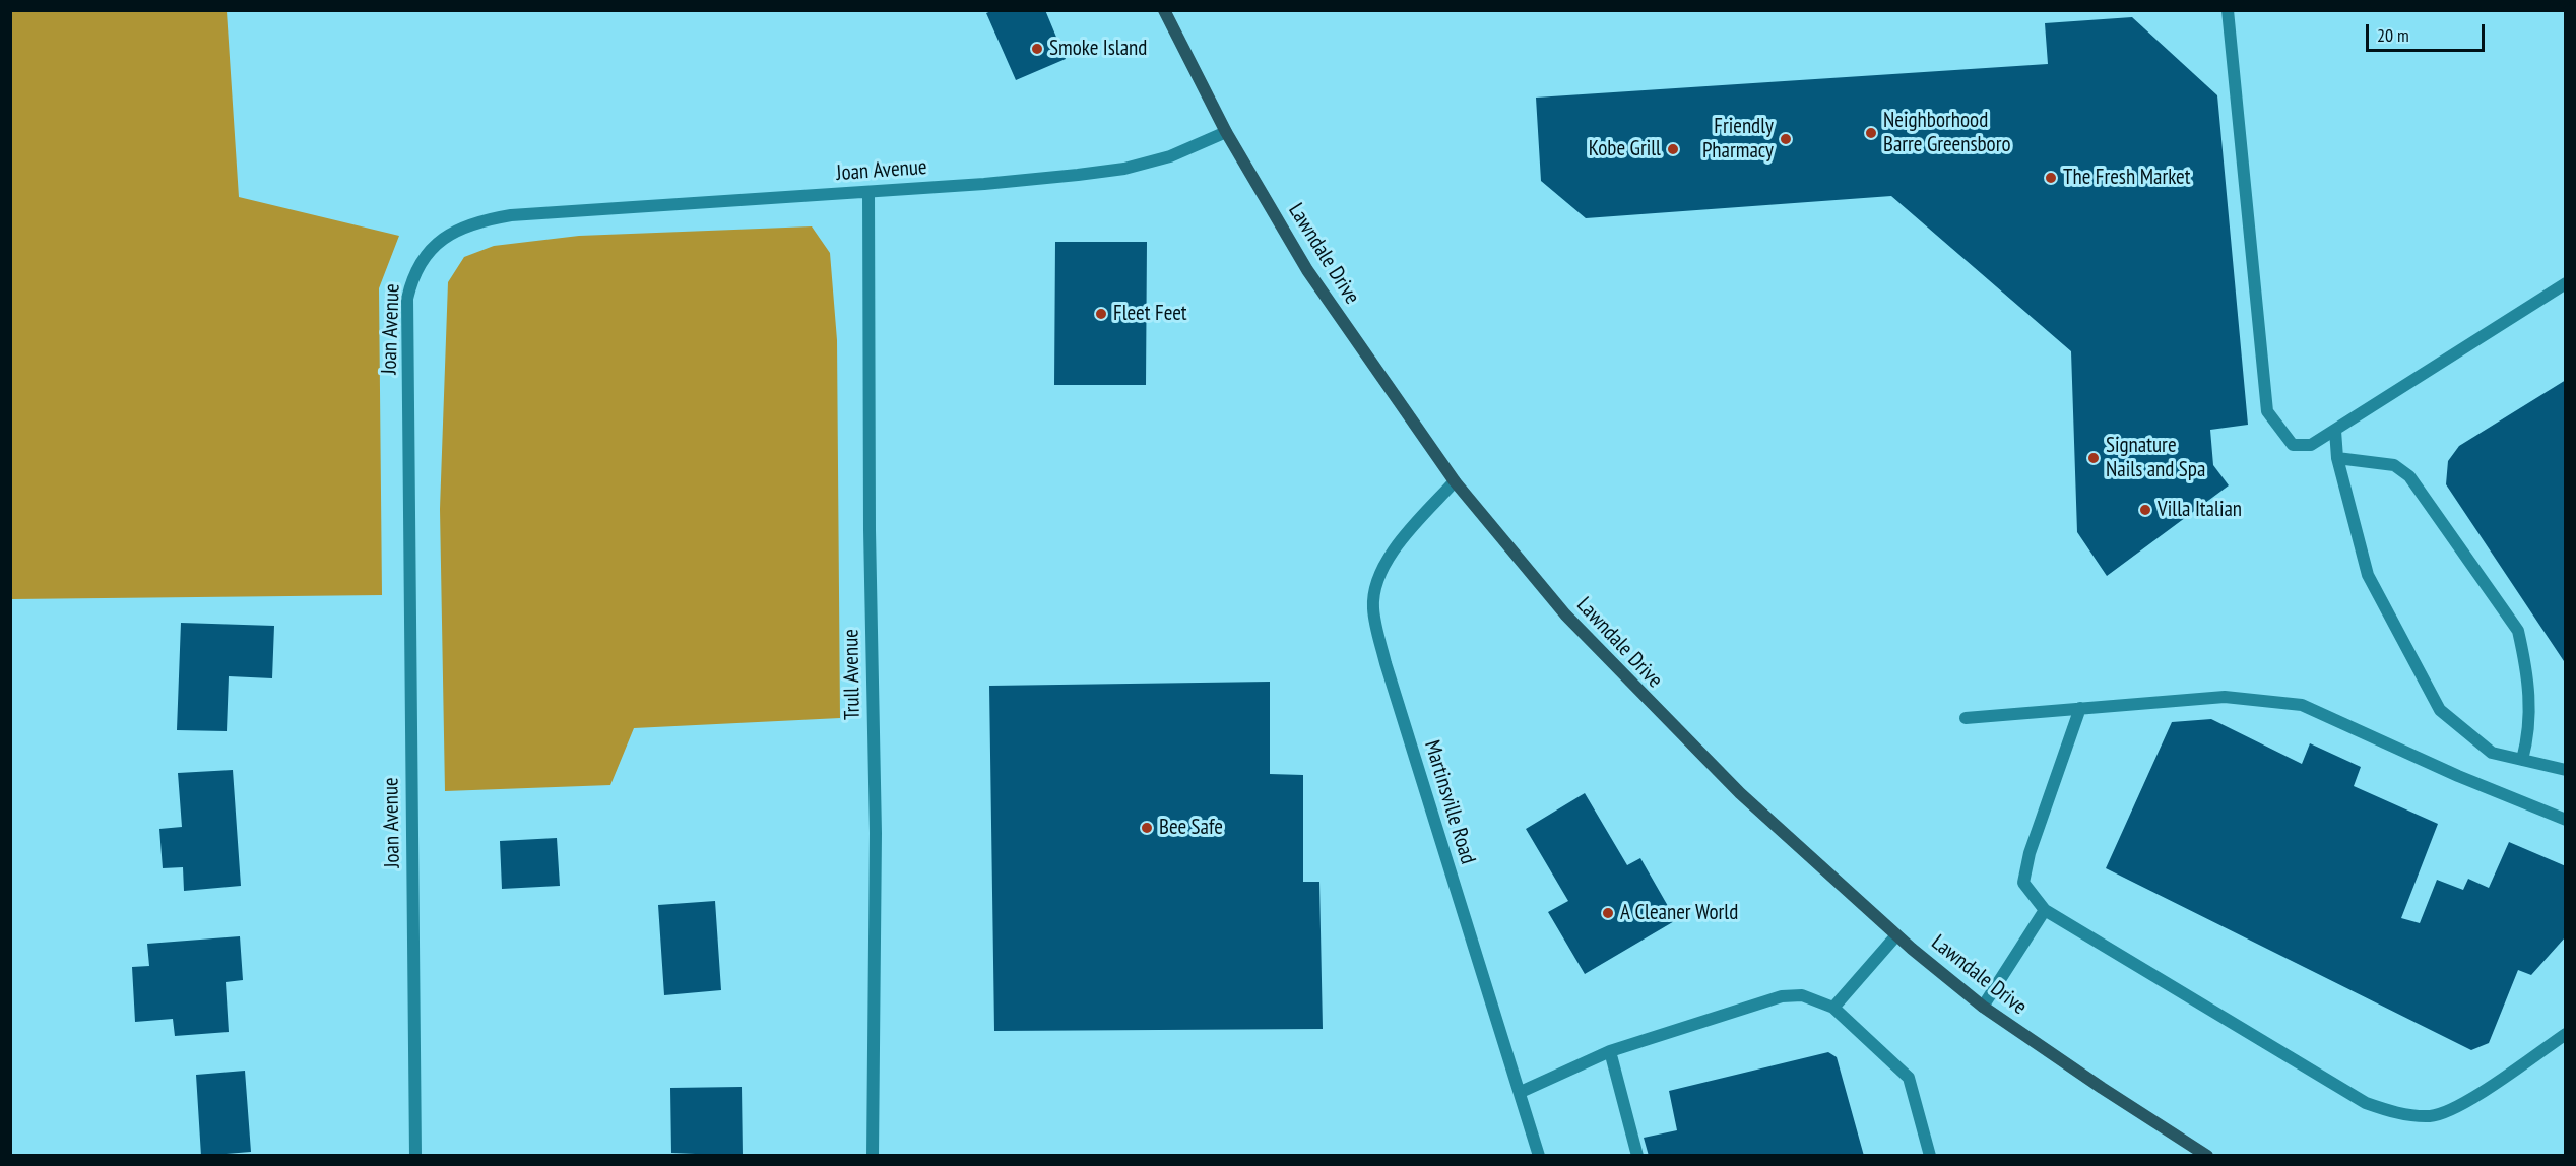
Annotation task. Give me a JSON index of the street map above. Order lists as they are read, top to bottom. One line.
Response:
{"streets":{"main road":["Lawndale Drive"],"street":["Joan Avenue","Trull Avenue","Martinsville Road"]},"crossings":[["Joan Avenue","Lawndale Drive"],["Joan Avenue","Trull Avenue"],["Lawndale Drive","Martinsville Road"]],"places":["Smoke Island","Neighborhood Barre Greensboro","Friendly Pharmacy","Kobe Grill","The Fresh Market","Fleet Feet","Signature Nails and Spa","Villa Italian","Bee Safe","A Cleaner World"],"scale_bar":"20 m"}
